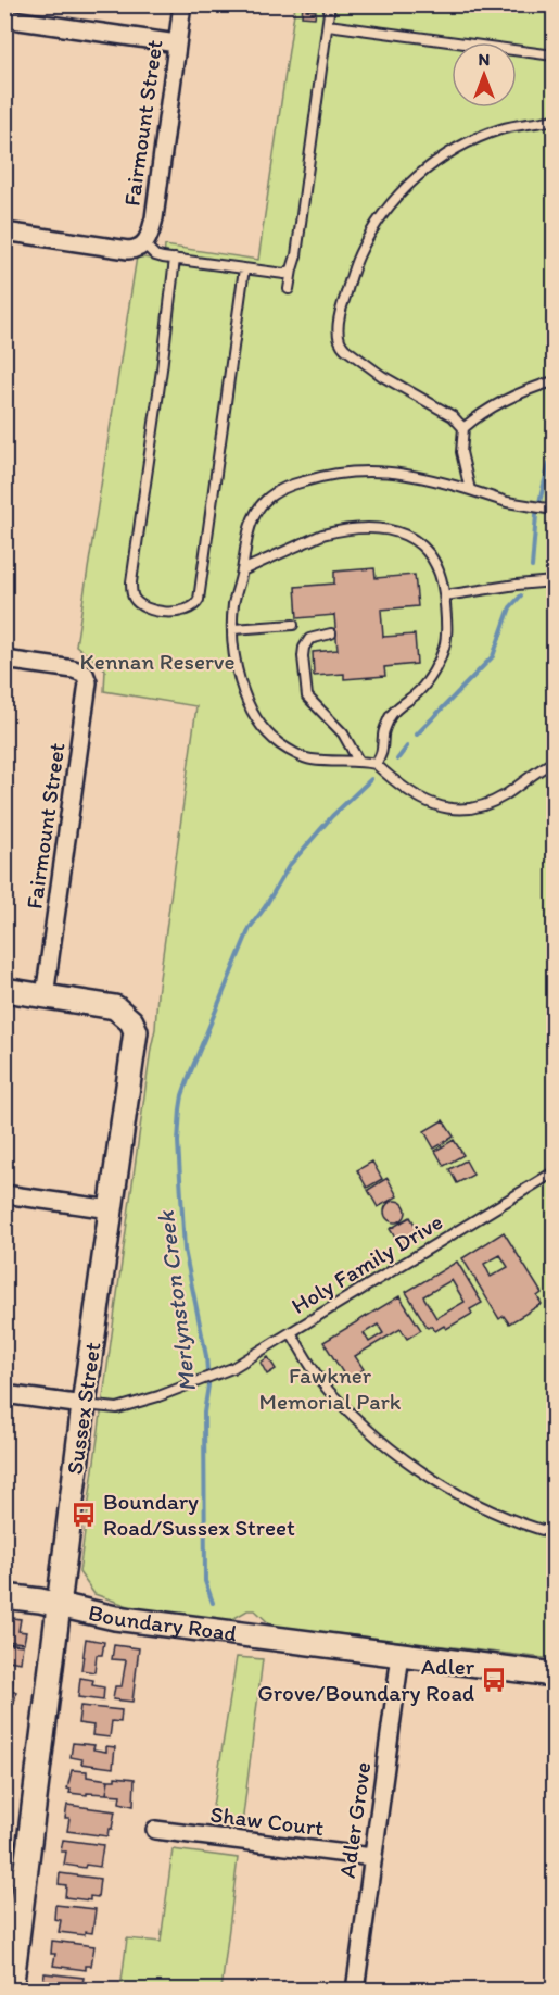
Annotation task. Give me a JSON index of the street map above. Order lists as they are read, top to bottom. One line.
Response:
{"streets":{"street":["Fairmount Street","Sussex Street","Boundary Road","Adler Grove","Shaw Court"],"lane":["Holy Family Drive"]},"crossings":[["Fairmount Street","Sussex Street"],["Sussex Street","Boundary Road"],["Boundary Road","Adler Grove"],["Adler Grove","Shaw Court"]],"water":["Merlynston Creek"],"parks":["Kennan Reserve","Fawkner Memorial Park"],"places":{"bus stop":["Boundary Road/Sussex Street","Adler Grove/Boundary Road"]},"north":"top"}
